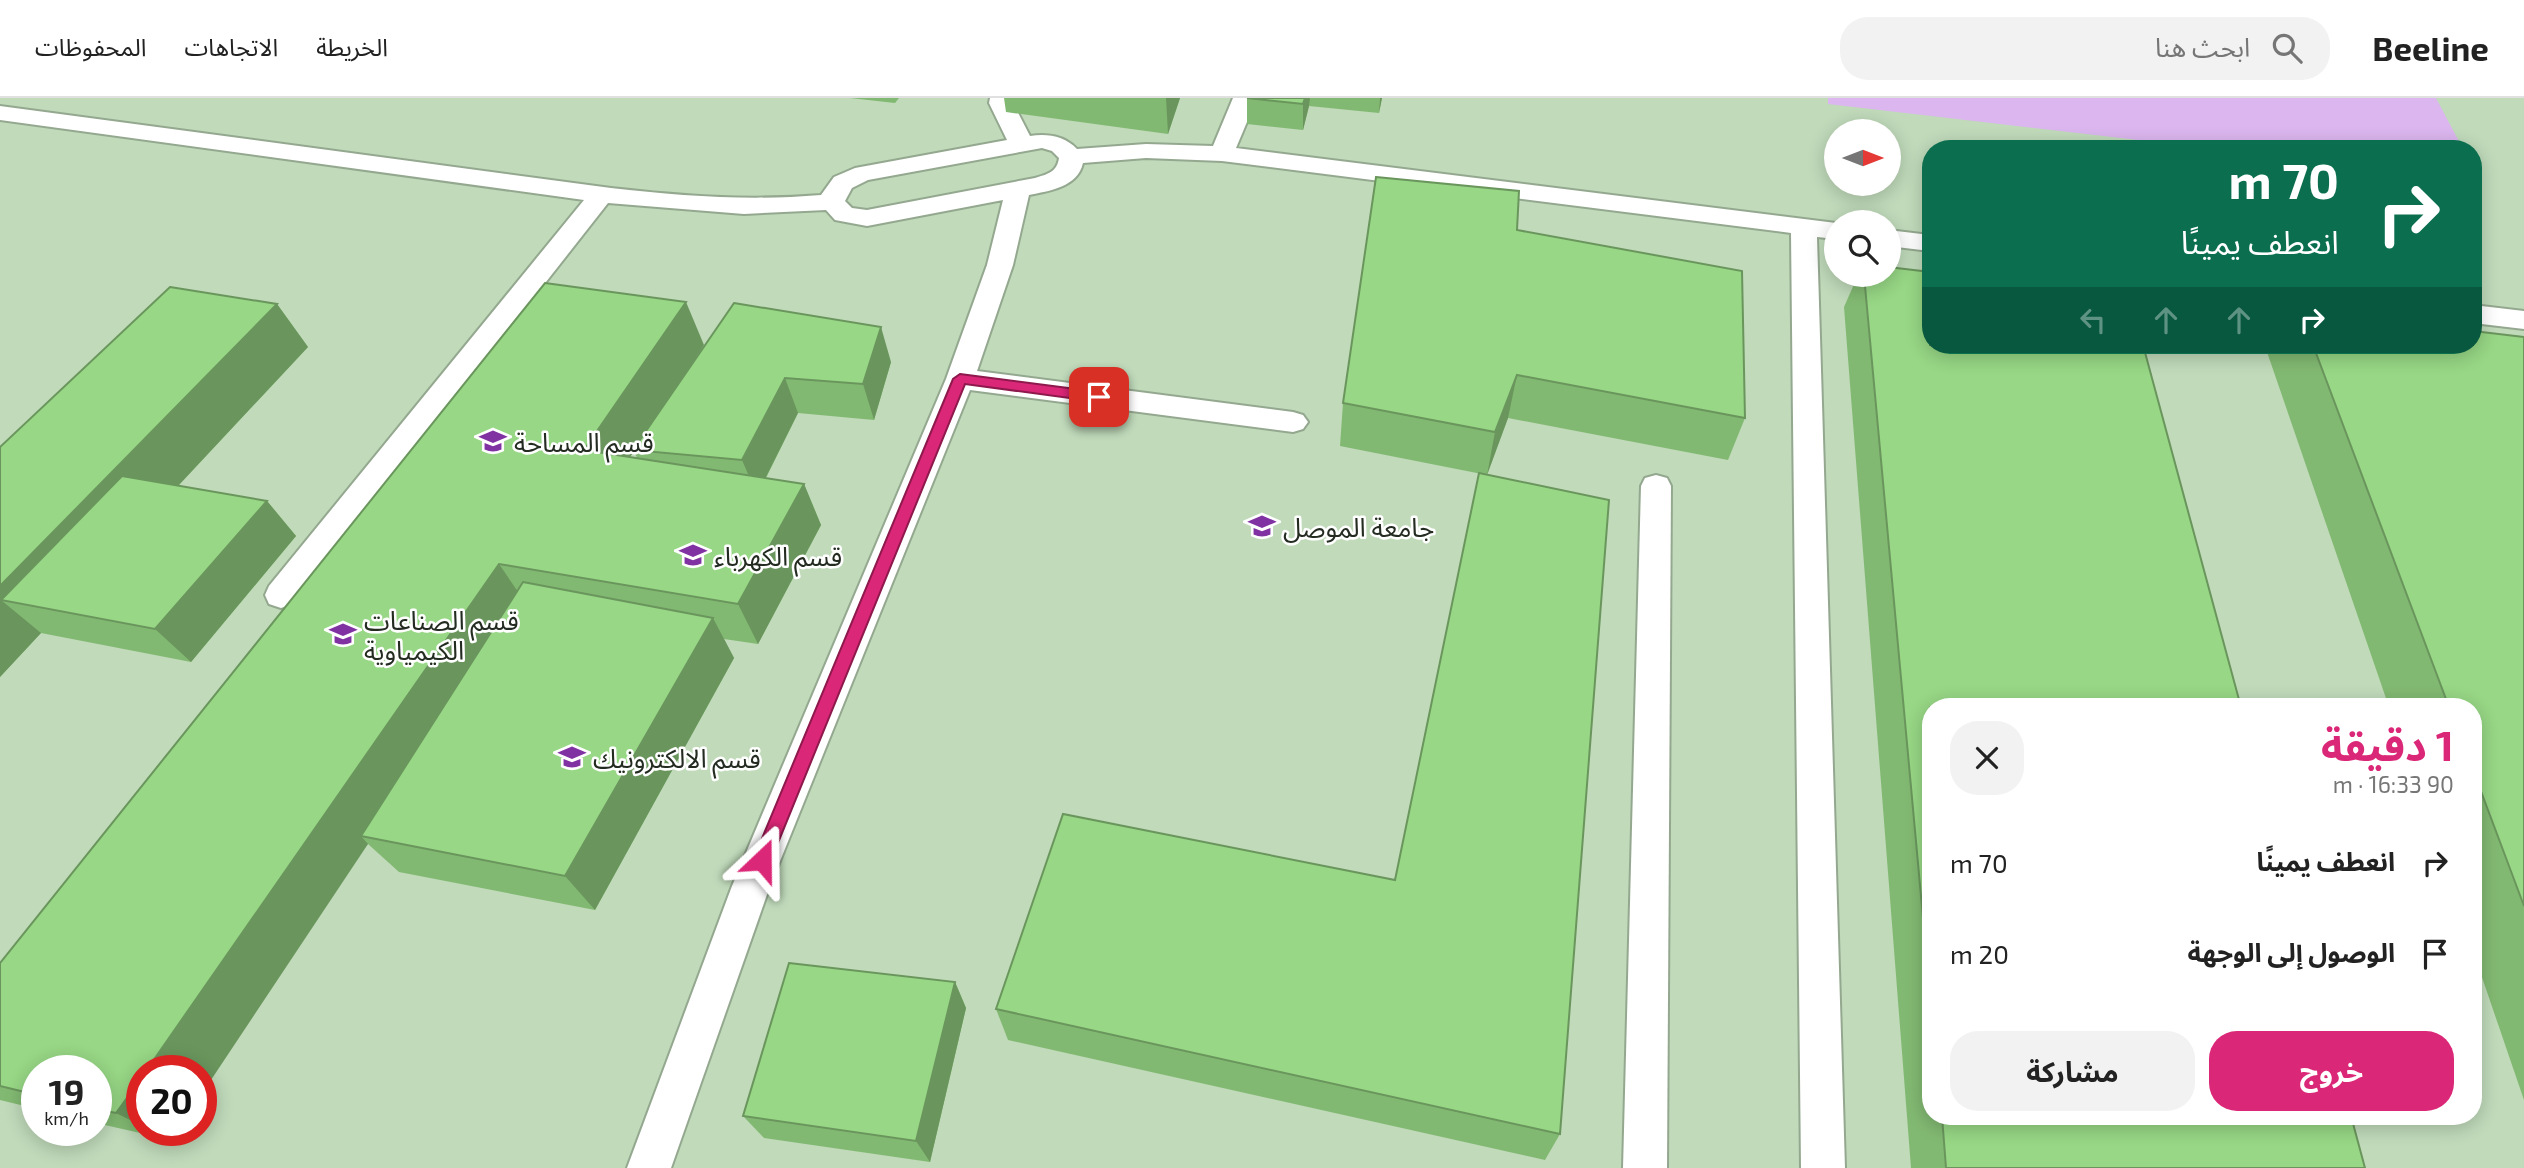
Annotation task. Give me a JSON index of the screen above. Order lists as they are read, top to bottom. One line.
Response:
{"places":{"school or university":["قسم المساحة","جامعة الموصل","قسم الكهرباء","قسم الصناعات الكيمياوية","قسم الالكترونيك"]},"north":"right","page":{"header":"Beeline","search":"ابحث هنا","nav":["الخريطة","الاتجاهات","المحفوظات"],"turn":["70 m","انعطف يمينًا"],"heading":["1 دقيقة","90 m · 16:33"],"list":[{"name":"انعطف يمينًا","value":"70 m"},{"name":"الوصول إلى الوجهة","value":"20 m"}],"buttons":["خروج","مشاركة"],"speed":"19 km/h","limit":"20"}}
